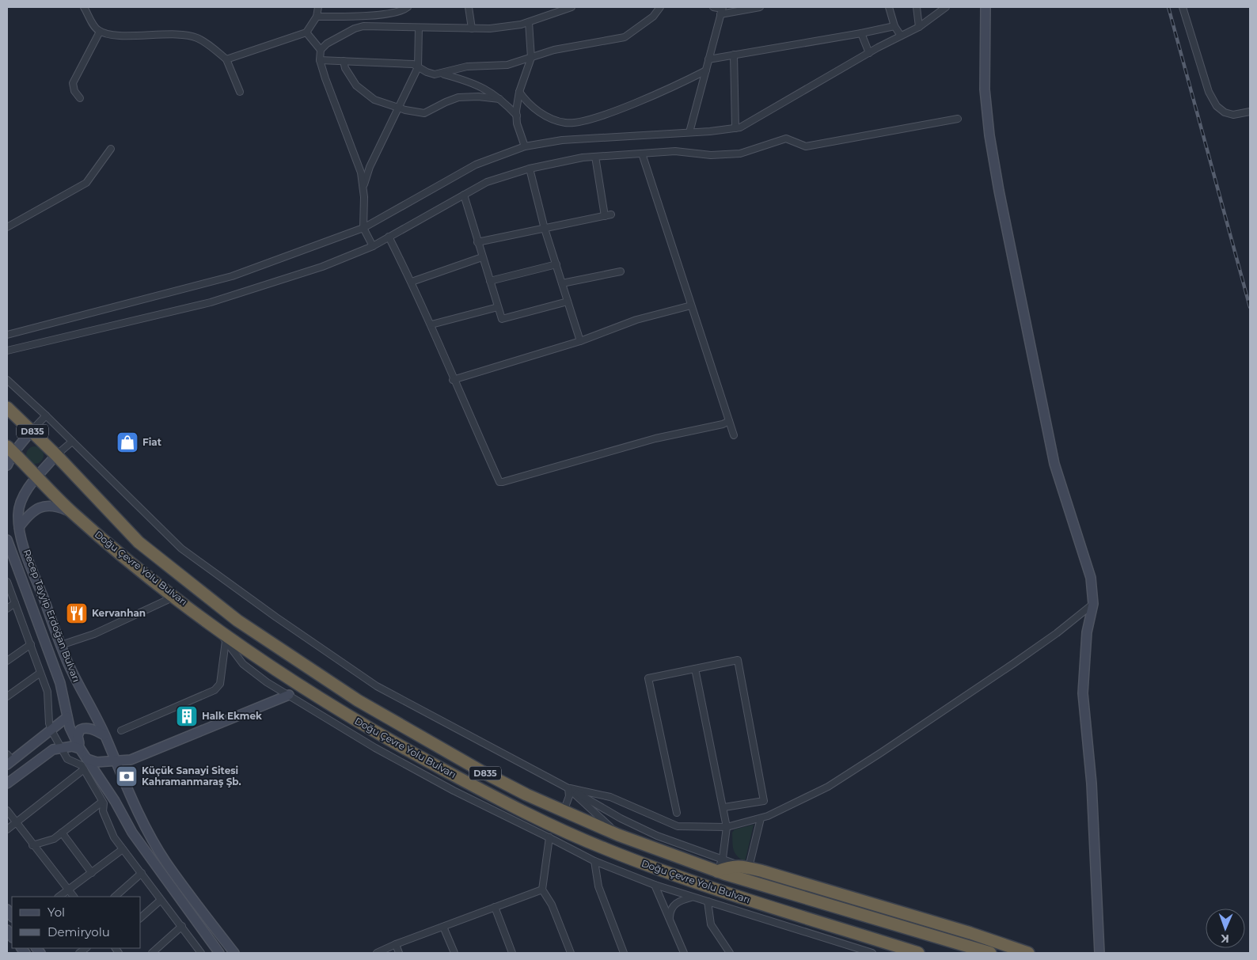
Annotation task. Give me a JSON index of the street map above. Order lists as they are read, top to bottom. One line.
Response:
{"streets":{"highway":["D835","Doğu Çevre Yolu Bulvarı"],"main road":["Recep Tayyip Erdoğan Bulvarı"]},"crossings":[["D835","Doğu Çevre Yolu Bulvarı"],["D835","Recep Tayyip Erdoğan Bulvarı"],["Doğu Çevre Yolu Bulvarı","Recep Tayyip Erdoğan Bulvarı"]],"places":{"shop":["Fiat"],"restaurant":["Kervanhan"],"building":["Halk Ekmek"],"bank":["Küçük Sanayi Sitesi Kahramanmaraş Şb."]},"legend":["Yol","Demiryolu"],"north":"bottom"}
